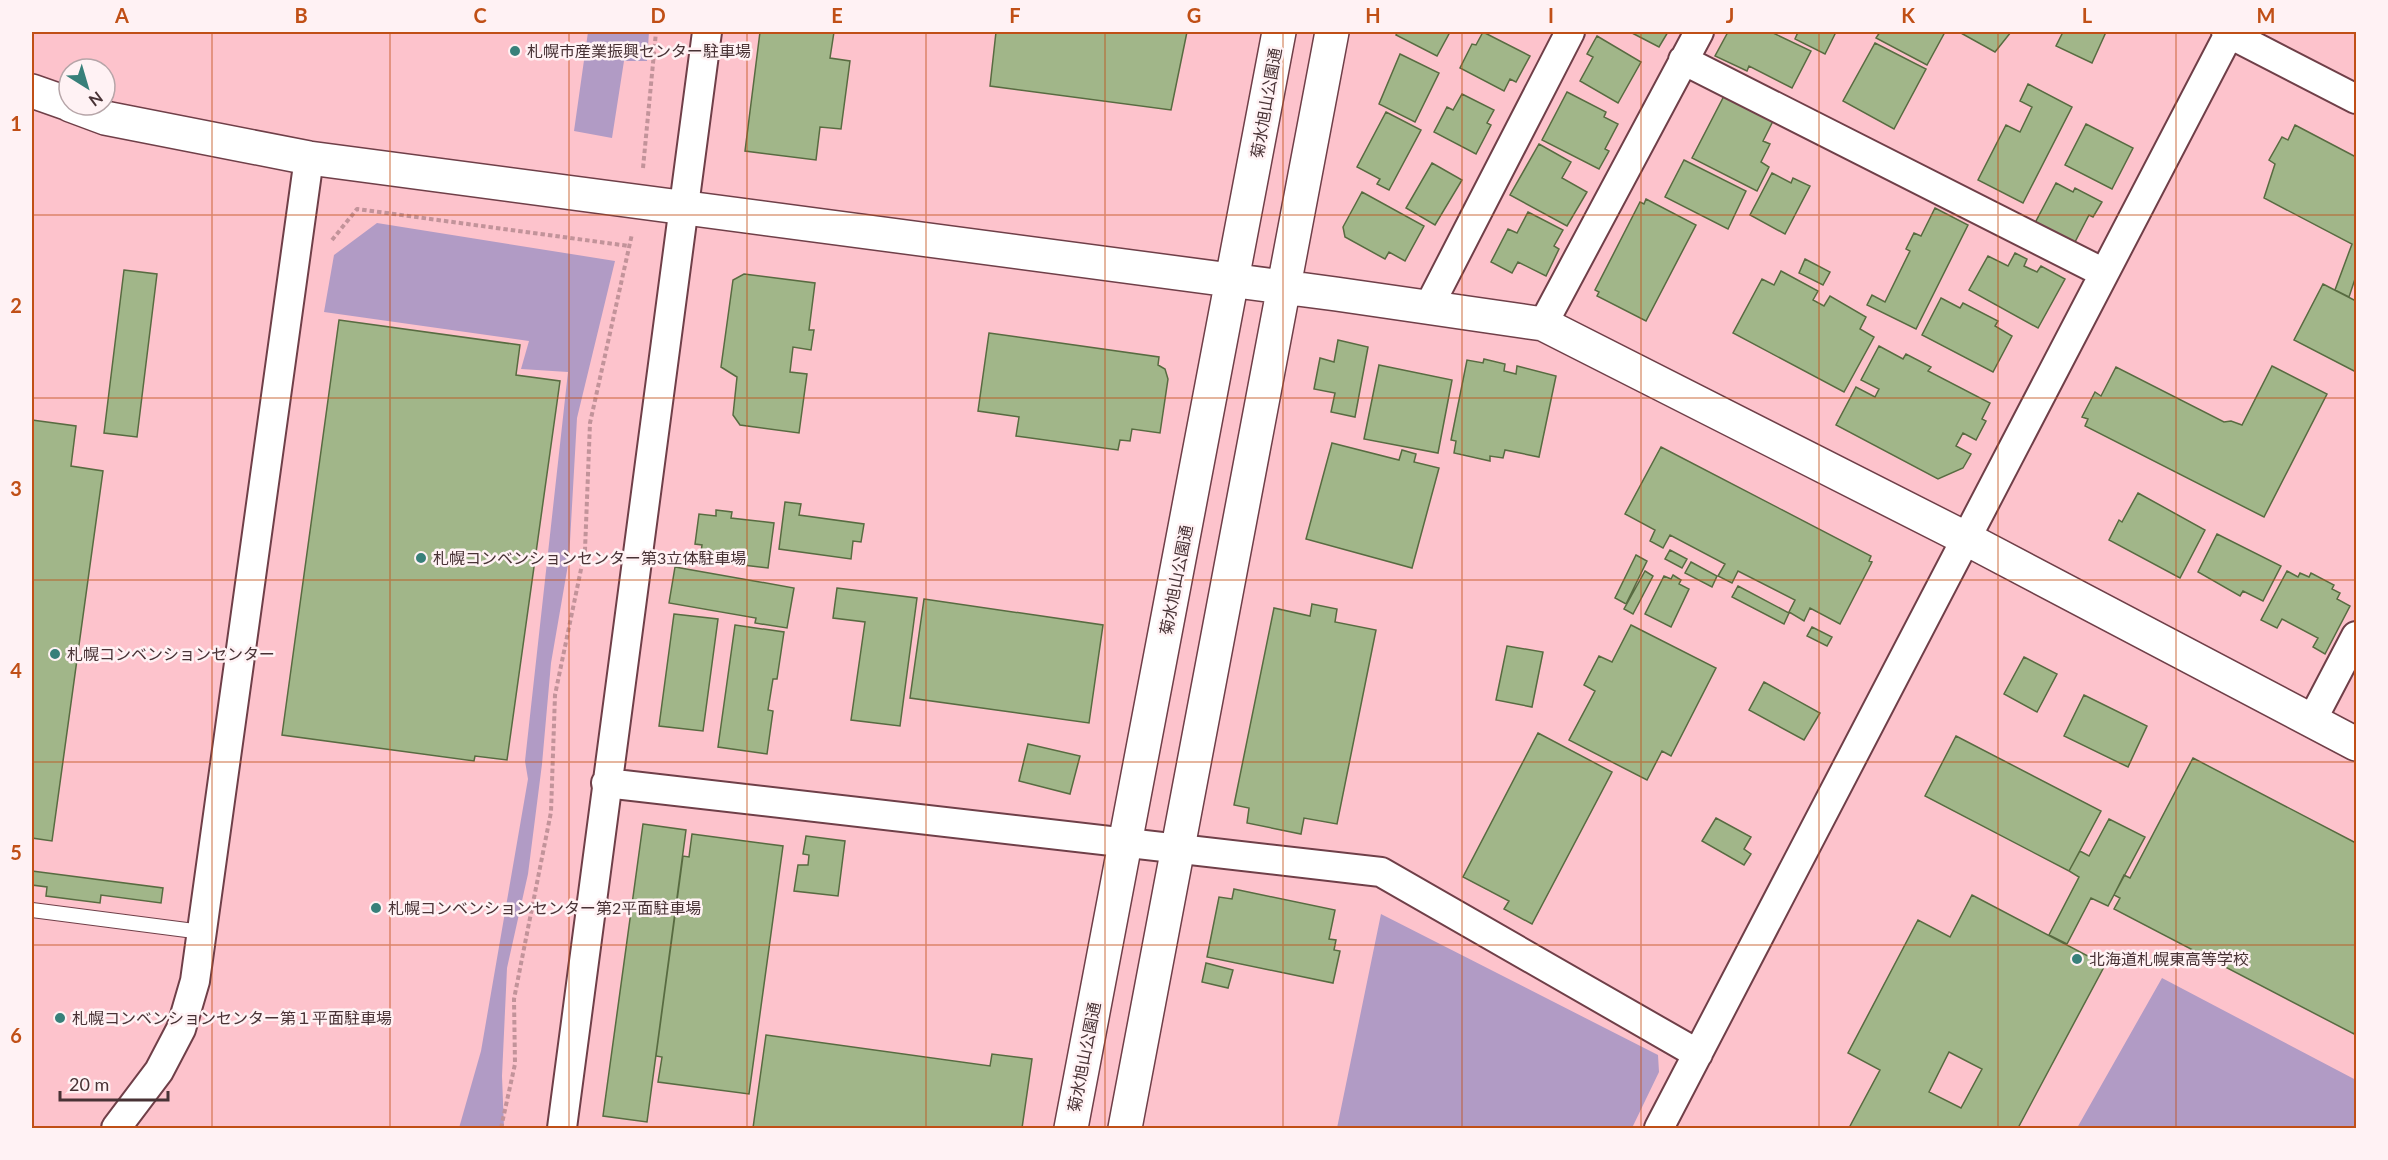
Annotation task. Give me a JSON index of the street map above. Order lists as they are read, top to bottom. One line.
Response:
{"streets":{"street":["菊水旭山公園通"]},"places":["札幌市産業振興センター駐車場","札幌コンベンションセンター第3立体駐車場","札幌コンベンションセンター","札幌コンベンションセンター第2平面駐車場","北海道札幌東高等学校","札幌コンベンションセンター第１平面駐車場"],"scale_bar":"20 m","north":"bottom right","grid":{"columns":["A","B","C","D","E","F","G","H","I","J","K","L","M"],"rows":["1","2","3","4","5","6"]}}
